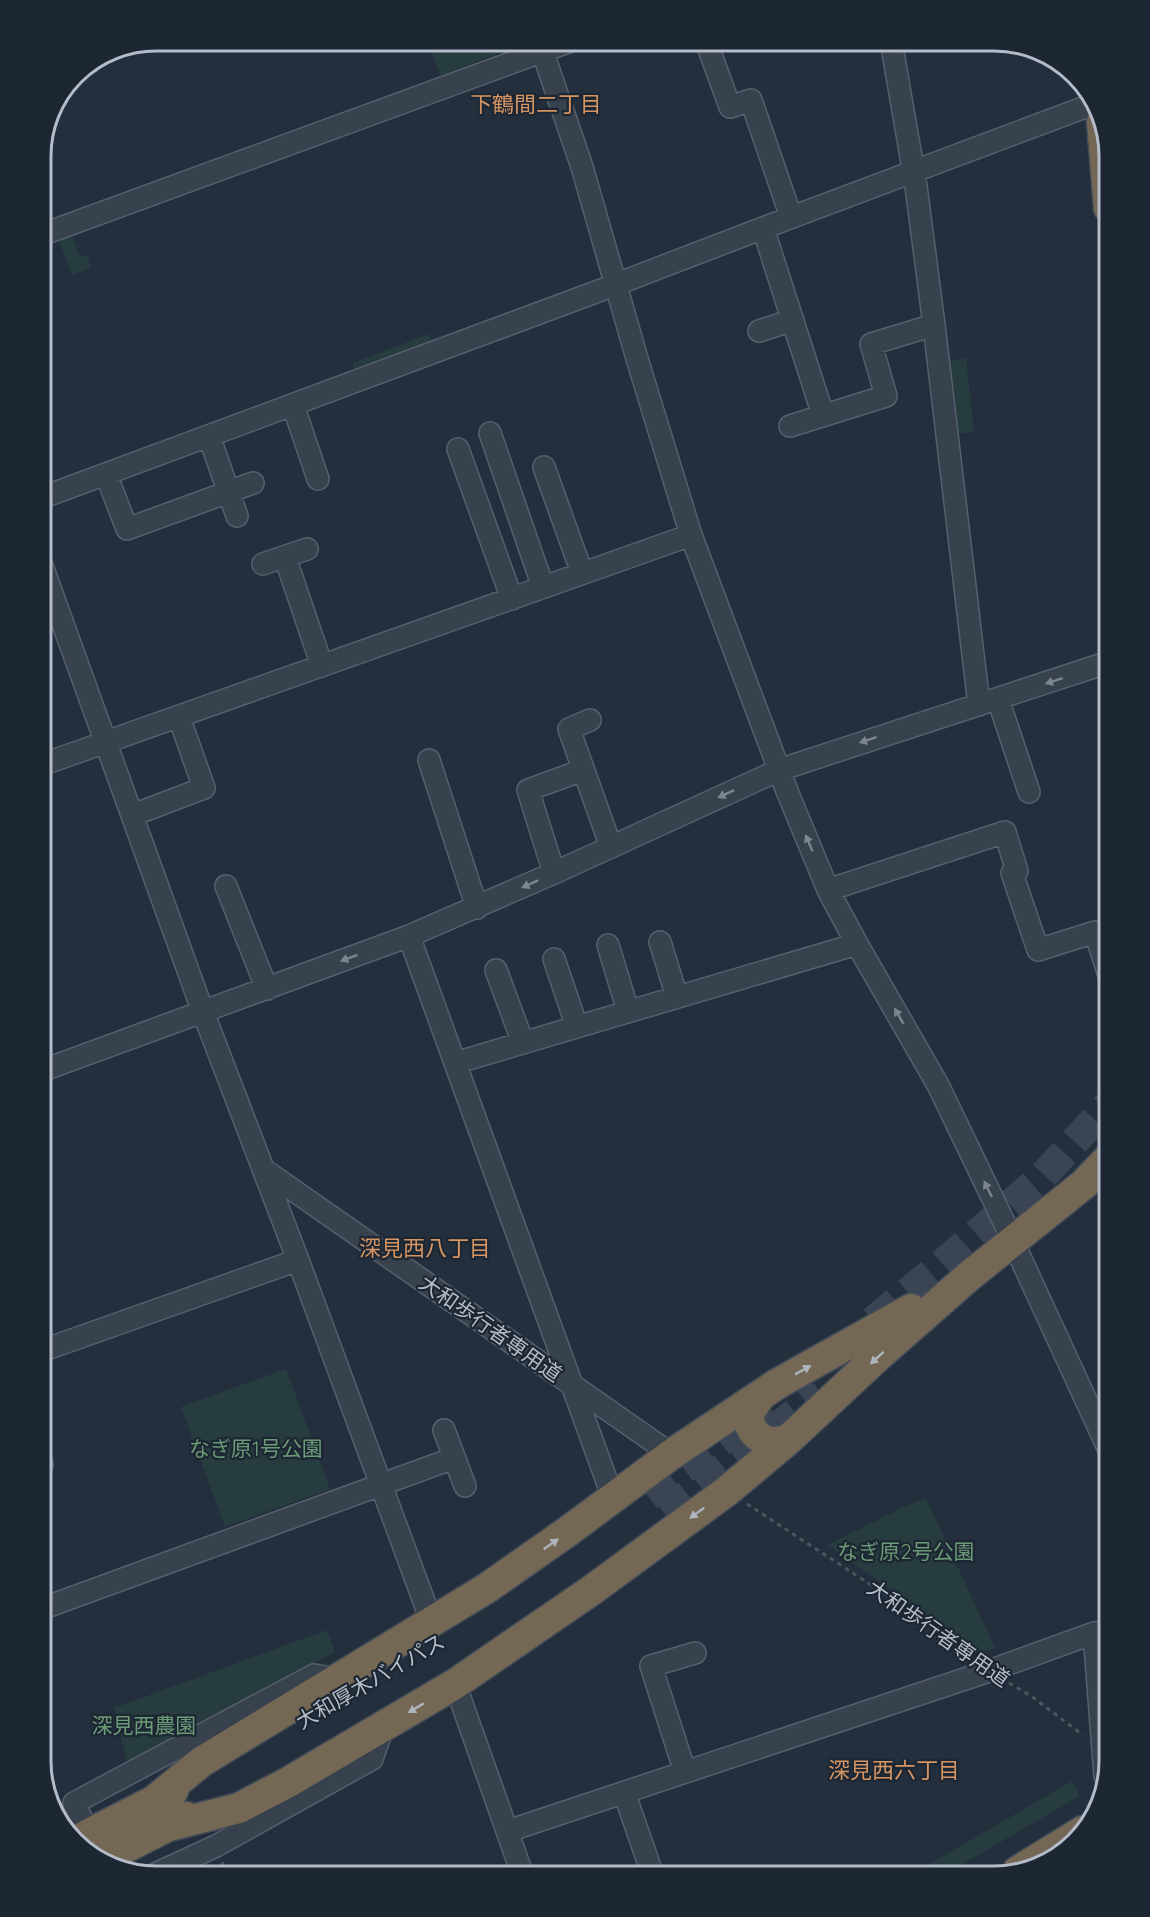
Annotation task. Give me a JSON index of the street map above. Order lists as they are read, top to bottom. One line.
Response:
{"streets":{"highway":["大和厚木バイパス"],"street":["大和歩行者専用道"]},"districts":["下鶴間二丁目","深見西八丁目","深見西六丁目"],"parks":["なぎ原1号公園","なぎ原2号公園","深見西農園"]}
